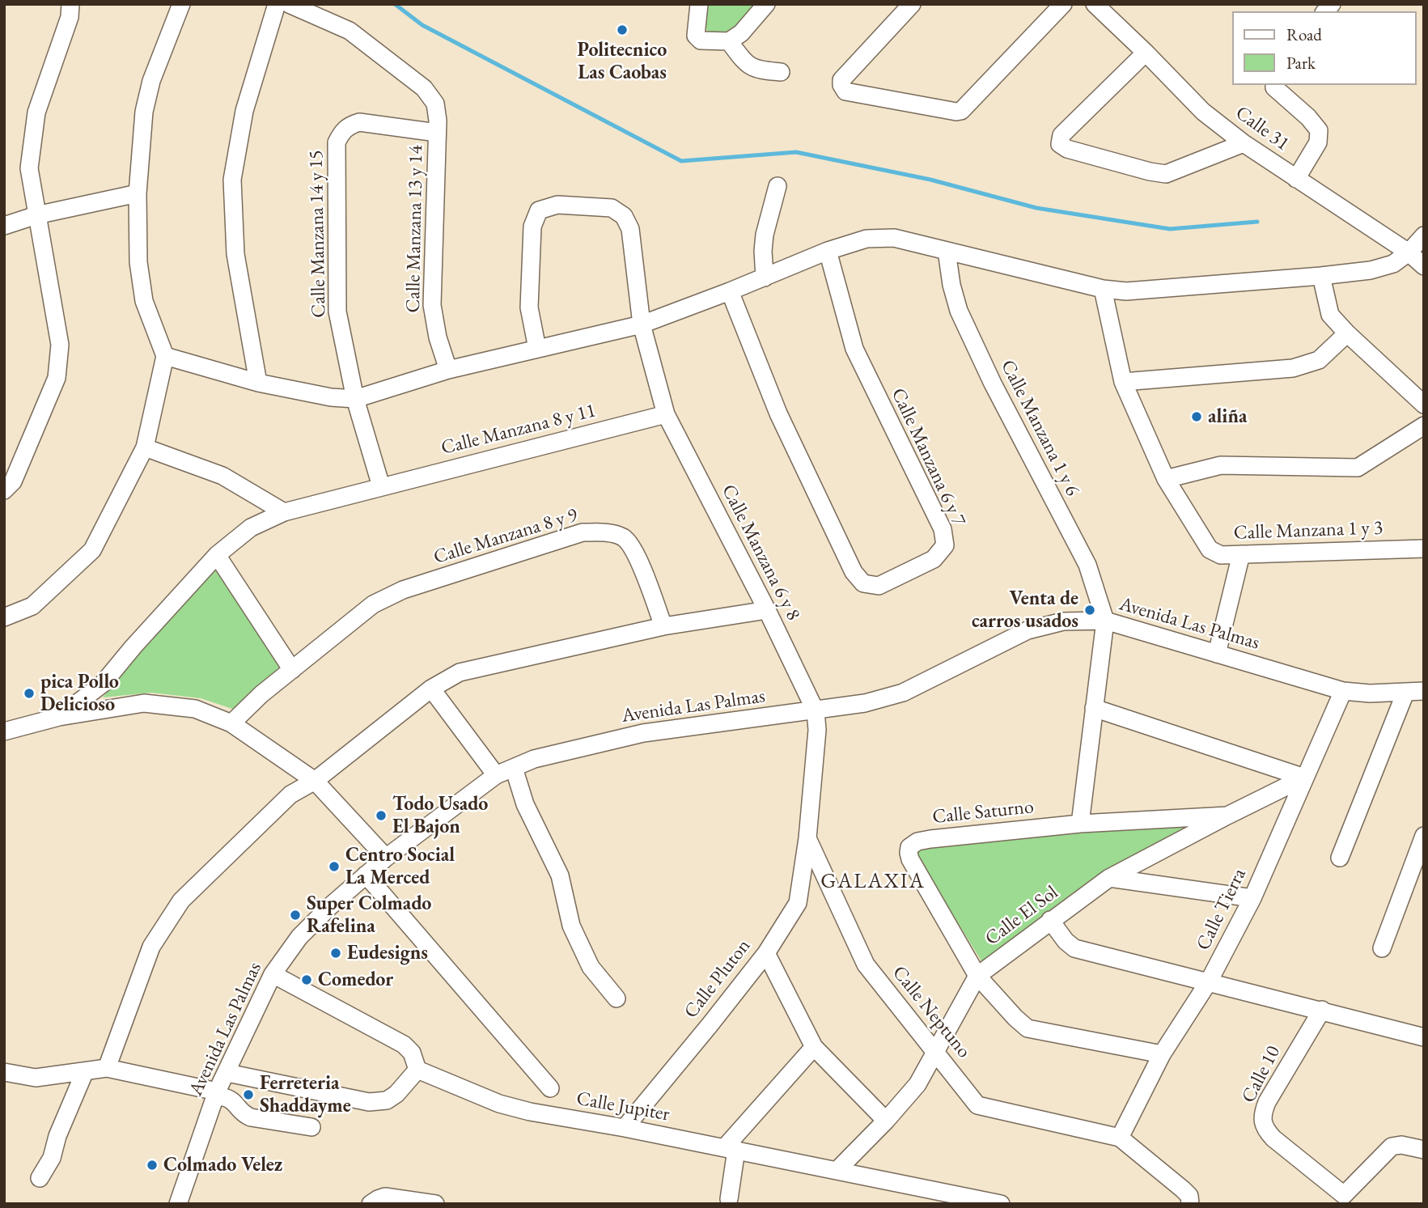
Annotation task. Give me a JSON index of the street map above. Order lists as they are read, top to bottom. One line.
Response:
{"streets":{"street":["Calle 31","Calle Manzana 13 y 14","Calle Manzana 14 y 15","Calle Manzana 1 y 6","Calle Manzana 8 y 11","Calle Manzana 6 y 7","Calle Manzana 1 y 3","Calle Manzana 8 y 9","Calle Manzana 6 y 8","Avenida Las Palmas","Calle Saturno","Calle Tierra","Calle El Sol","Calle Pluton","Calle Neptuno","Calle 10","Calle Jupiter"]},"crossings":[["Calle Manzana 13 y 14","Calle Manzana 14 y 15"],["Calle Manzana 14 y 15","Calle Manzana 8 y 11"],["Calle Manzana 1 y 6","Avenida Las Palmas"],["Calle Manzana 8 y 11","Calle Manzana 6 y 8"],["Calle Manzana 6 y 8","Avenida Las Palmas"],["Calle Manzana 6 y 8","Calle Neptuno"],["Avenida Las Palmas","Calle Tierra"],["Avenida Las Palmas","Calle Neptuno"],["Calle Saturno","Calle Tierra"],["Calle Saturno","Calle El Sol"],["Calle Tierra","Calle El Sol"],["Calle Tierra","Calle Neptuno"],["Calle El Sol","Calle Neptuno"],["Calle El Sol","Calle Jupiter"],["Calle Pluton","Calle Neptuno"],["Calle Pluton","Calle Jupiter"]],"districts":["GALAXIA"],"places":["Politecnico Las Caobas","aliña","Venta de carros usados","pica Pollo Delicioso","Todo Usado El Bajon","Centro Social La Merced","Super Colmado Rafelina","Eudesigns","Comedor","Ferreteria Shaddayme","Colmado Velez"],"legend":["Road","Park"]}
